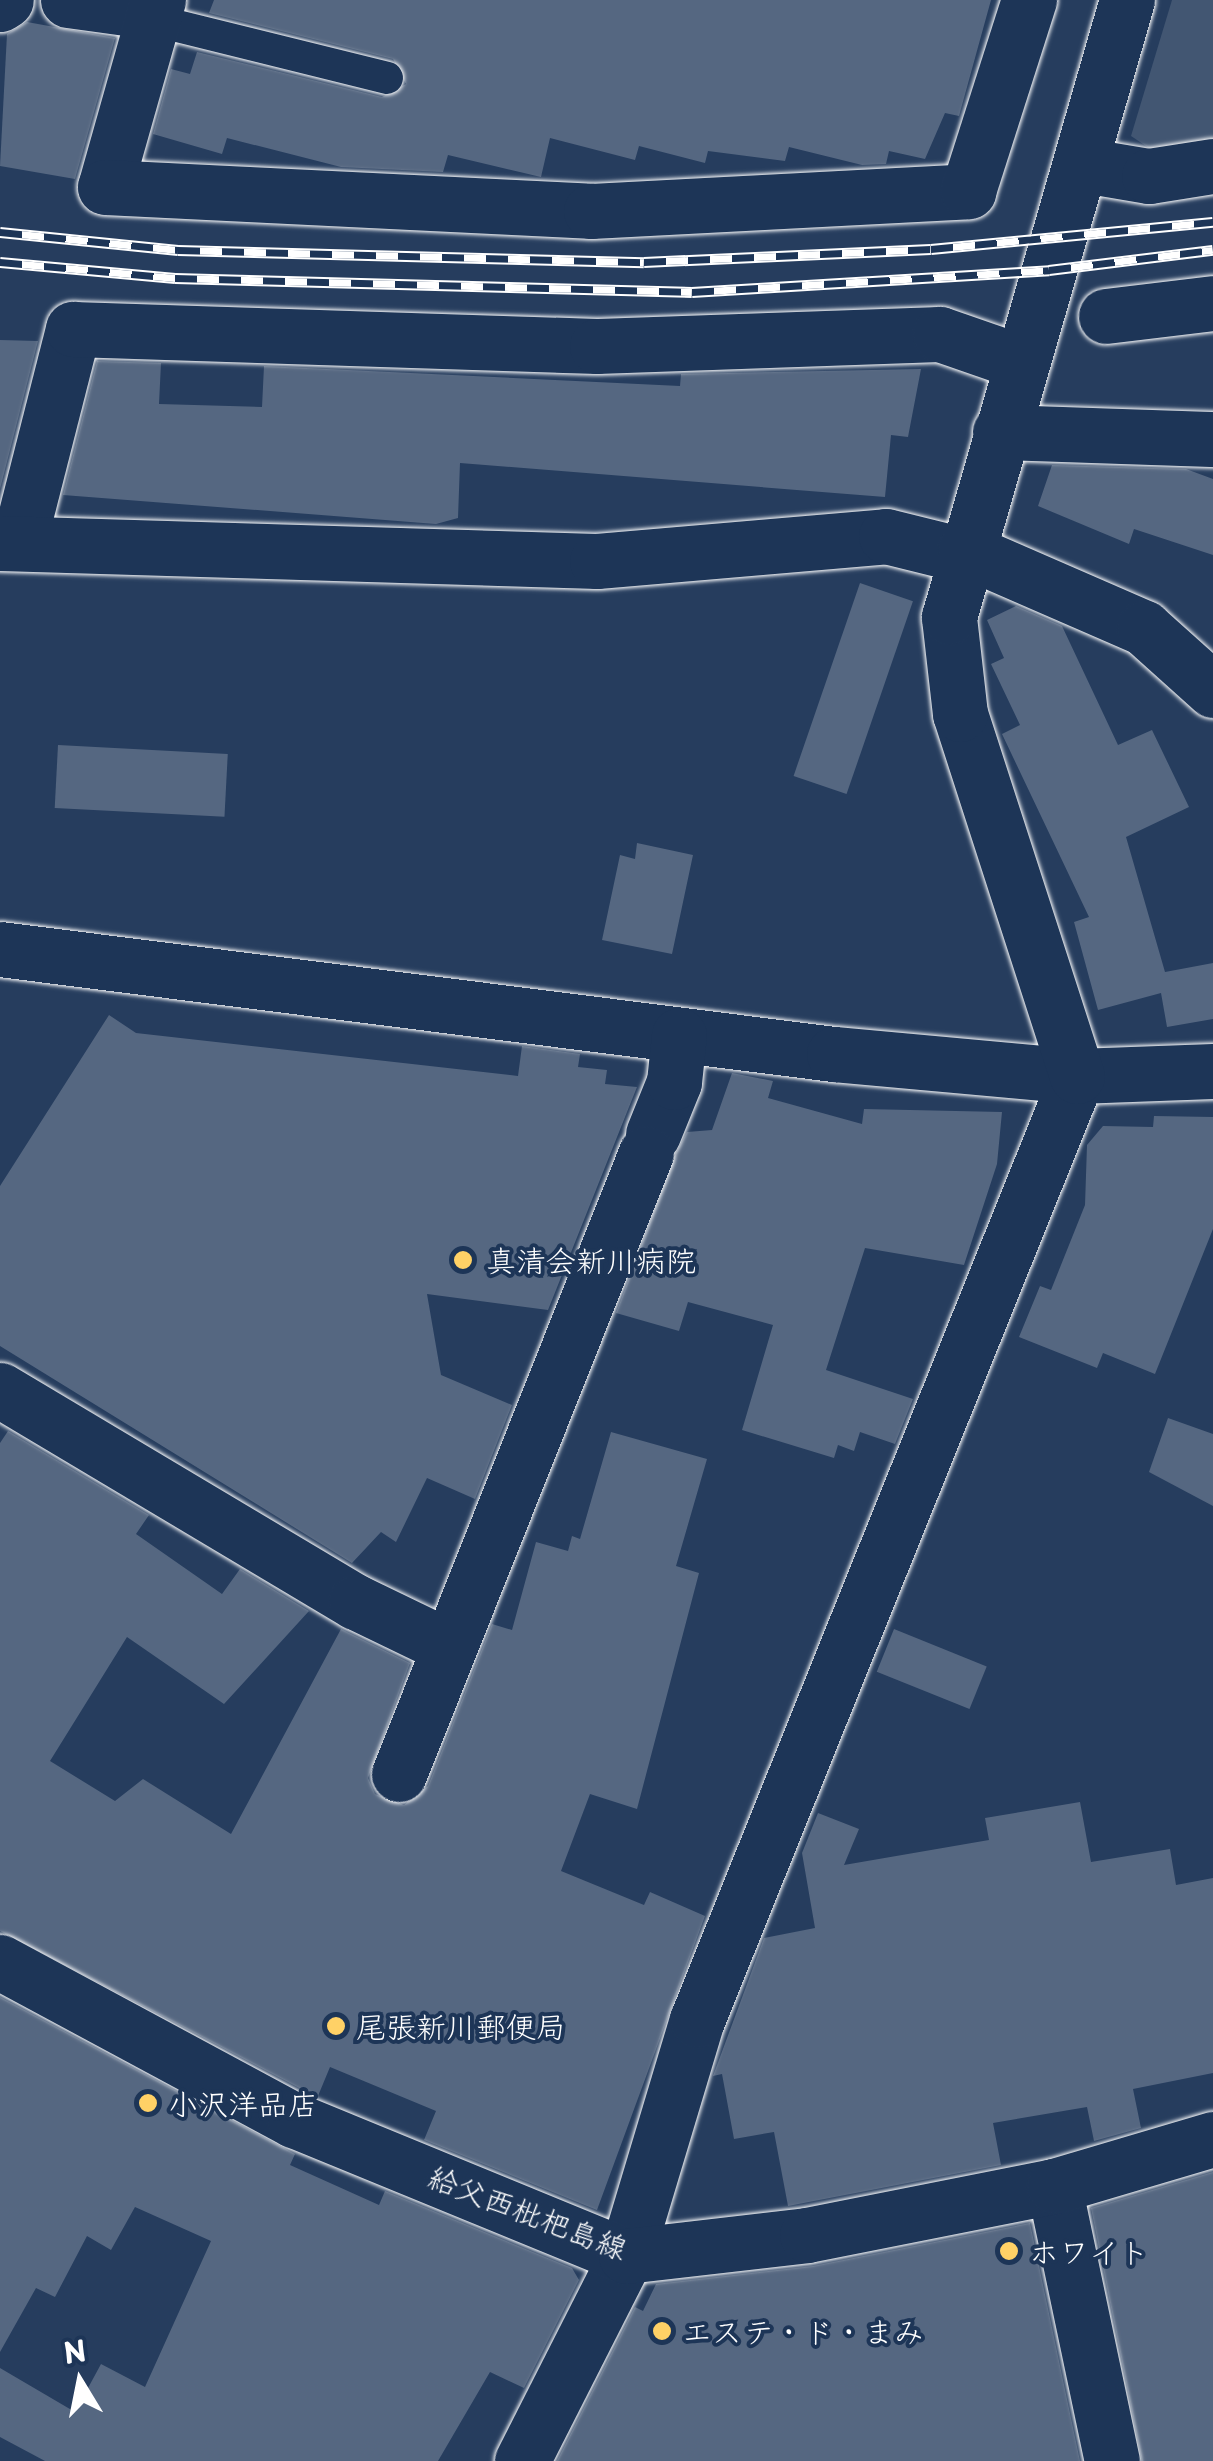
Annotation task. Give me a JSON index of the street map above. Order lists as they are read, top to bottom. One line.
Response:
{"streets":{"street":["給父西枇杷島線"]},"places":["真清会新川病院","尾張新川郵便局","小沢洋品店","ホワイト","エステ・ド・まみ"],"north":"top"}
